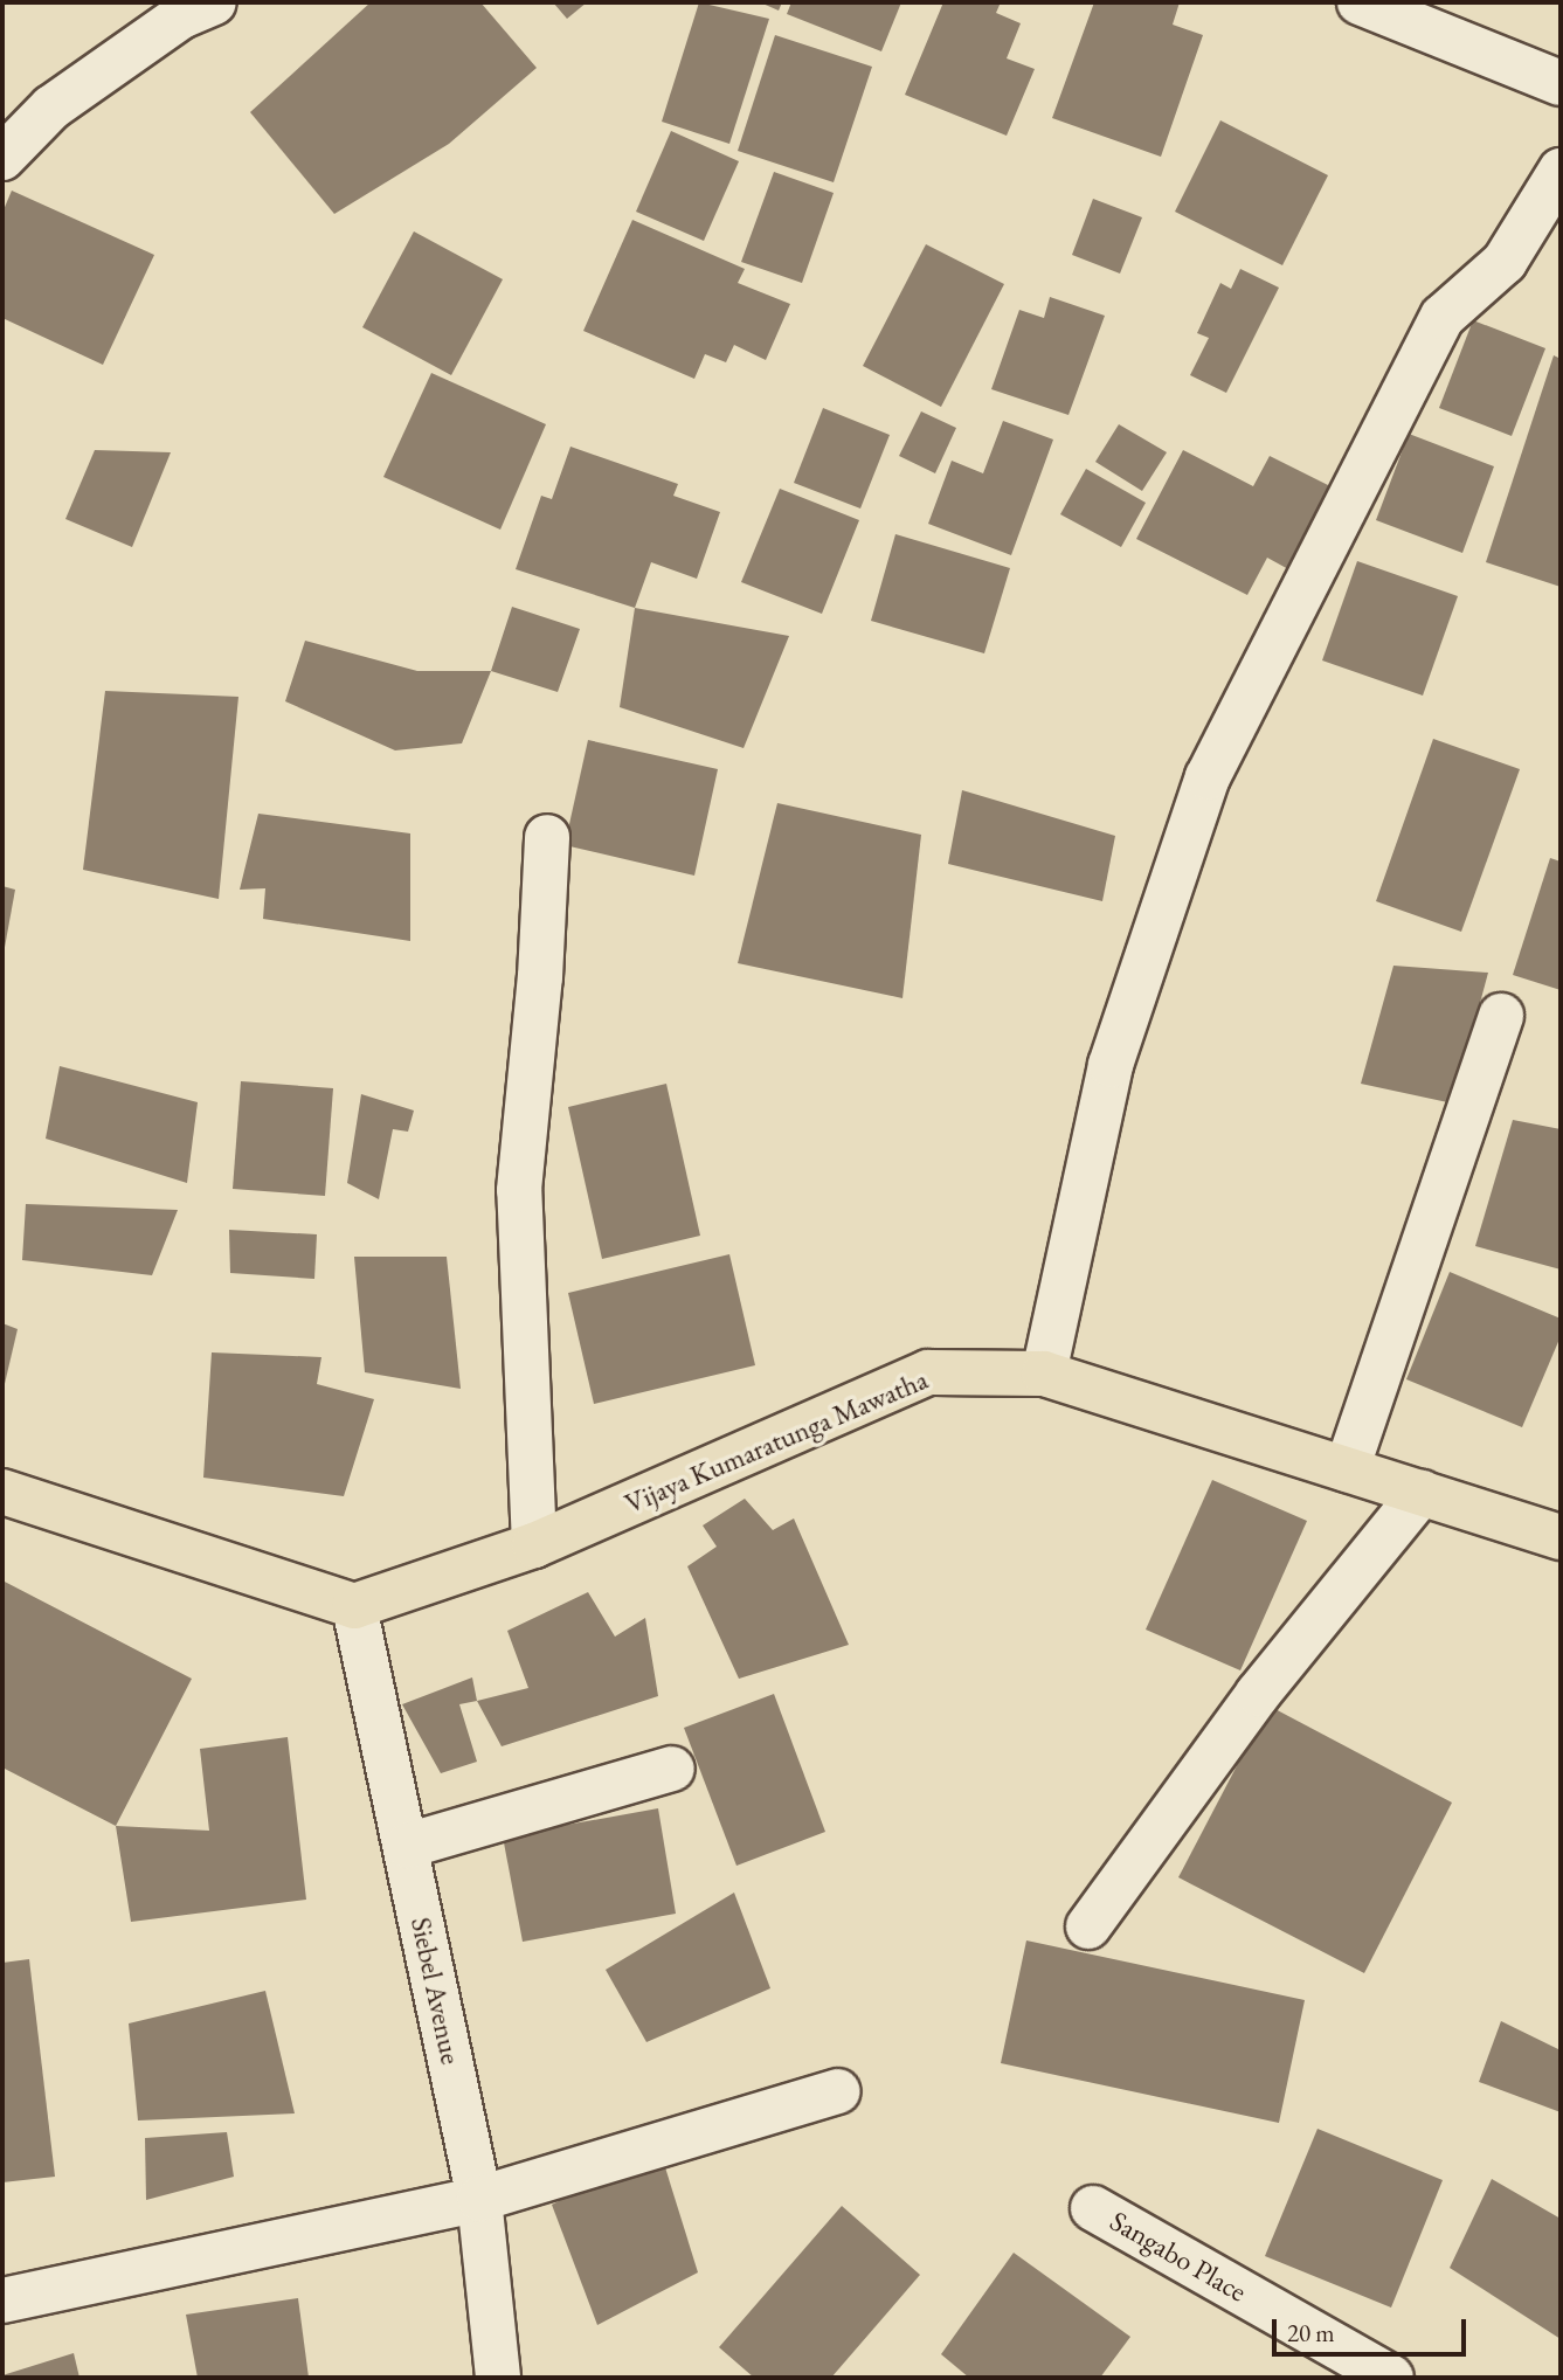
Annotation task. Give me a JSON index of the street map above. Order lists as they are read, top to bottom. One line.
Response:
{"streets":{"main road":["Vijaya Kumaratunga Mawatha"],"street":["Siebel Avenue","Sangabo Place"]},"crossings":[["Vijaya Kumaratunga Mawatha","Siebel Avenue"]],"scale_bar":"20 m"}
